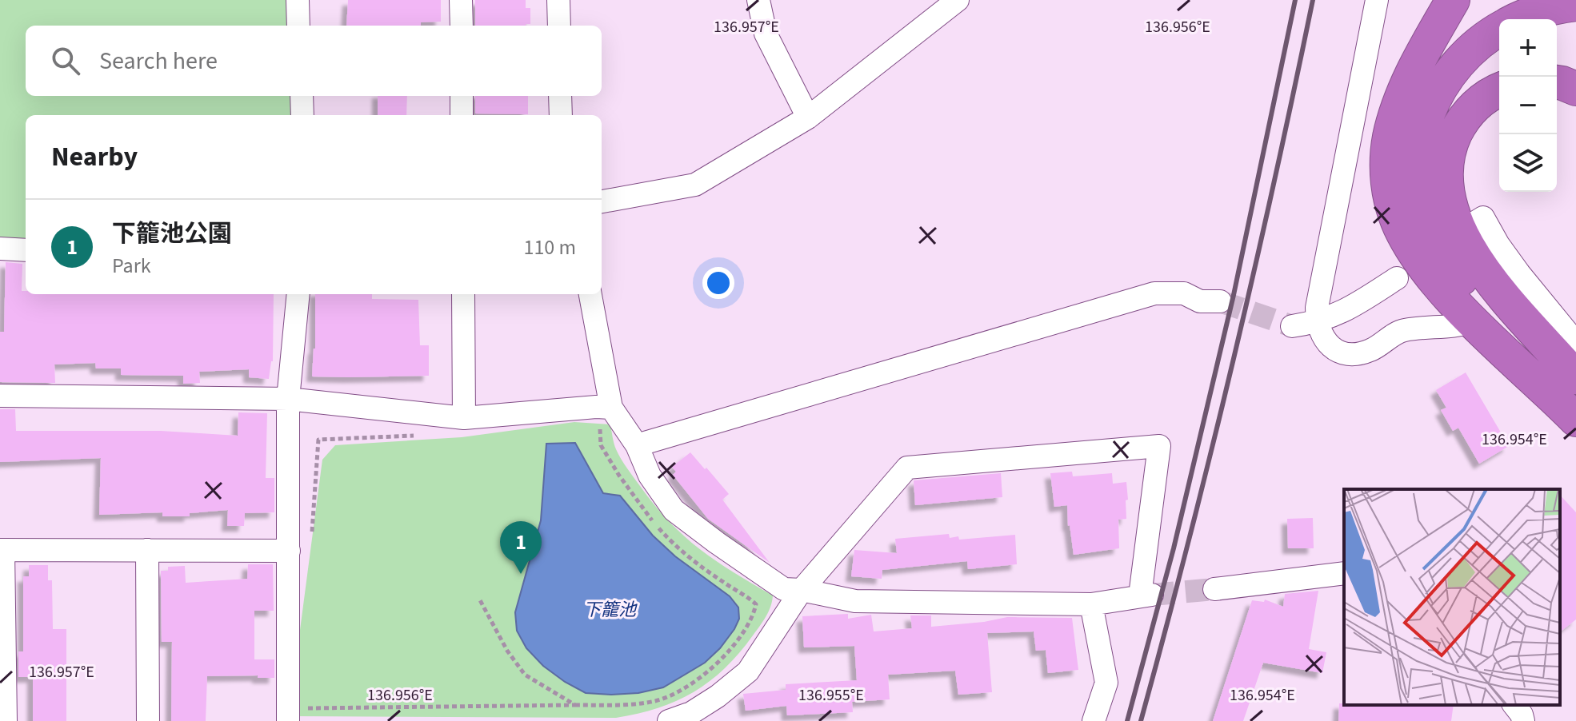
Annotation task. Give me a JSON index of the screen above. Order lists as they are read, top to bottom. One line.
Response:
{"water":["下籠池"],"page":{"map_buttons":["+","−"],"search":"Search here","heading":"Nearby","list":[{"mark":"1","name":"下籠池公園","note":"Park","value":"110 m"}],"pins":"1"},"coordinates":["136.956°E","136.957°E","136.954°E","136.955°E"]}
